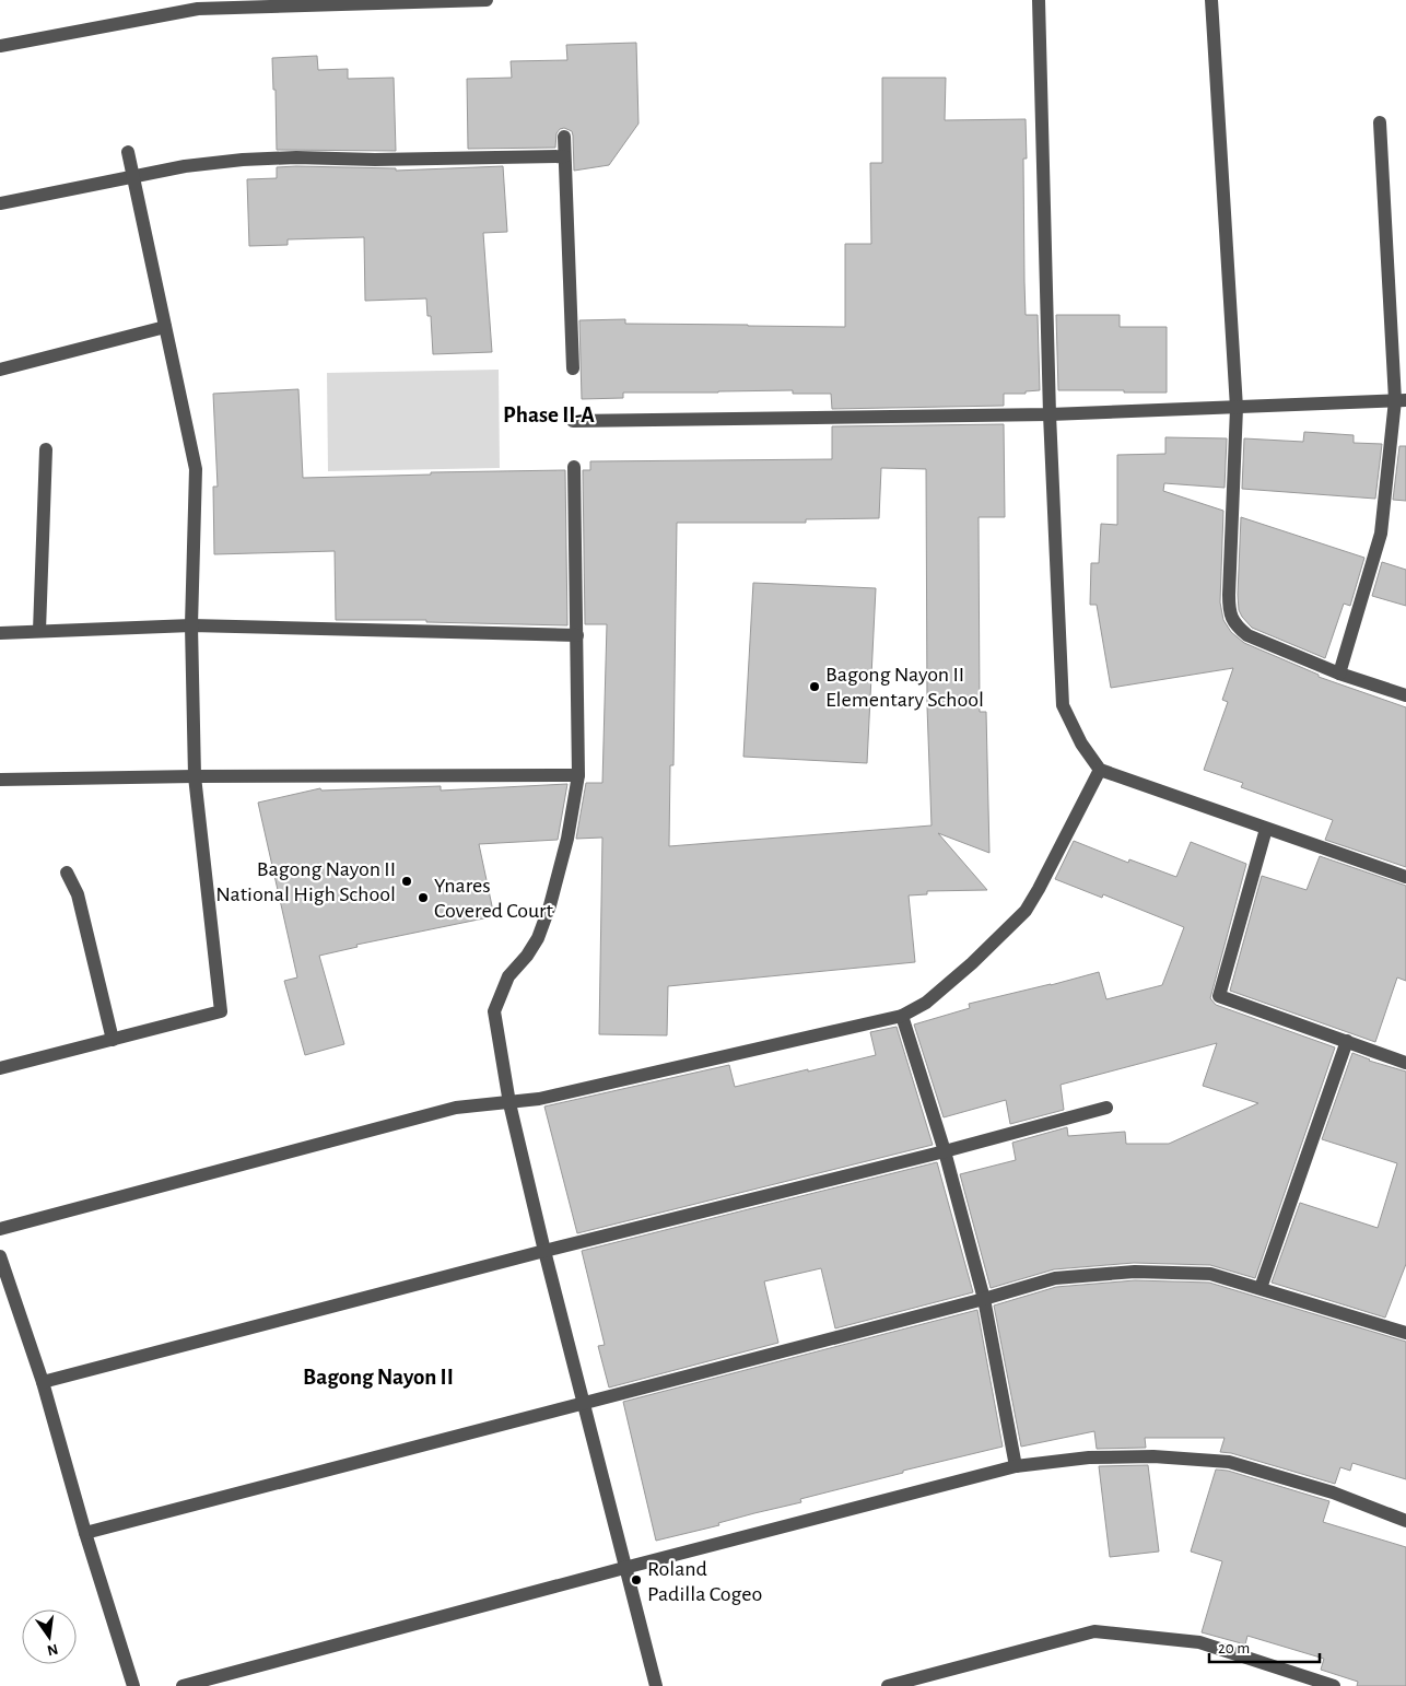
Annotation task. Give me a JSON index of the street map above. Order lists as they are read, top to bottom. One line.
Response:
{"districts":["Phase II-A","Bagong Nayon II"],"places":["Bagong Nayon II Elementary School","Bagong Nayon II National High School","Ynares Covered Court","Roland Padilla Cogeo"],"scale_bar":"20 m","north":"bottom"}
